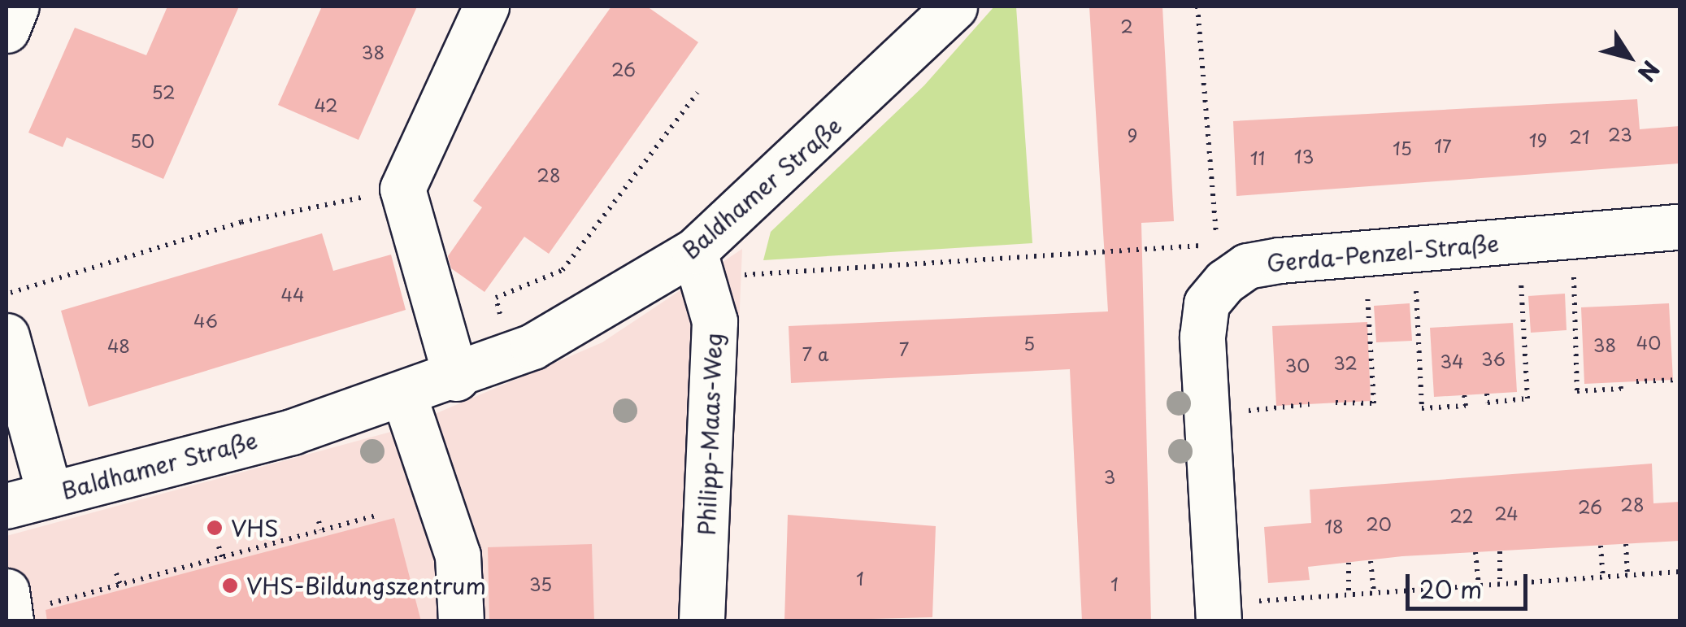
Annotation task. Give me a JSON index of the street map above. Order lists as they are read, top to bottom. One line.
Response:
{"streets":{"street":["Baldhamer Straße","Gerda-Penzel-Straße","Philipp-Maas-Weg"]},"crossings":[["Baldhamer Straße","Philipp-Maas-Weg"]],"places":["VHS","VHS-Bildungszentrum"],"house_numbers":["2","38","26","52","42","23","9","21","19","50","17","15","13","11","28","44","46","40","5","38","48","7","7 a","36","34","32","30","3","28","26","24","22","20","18","1","35","1"],"scale_bar":"20 m","north":"bottom right"}
